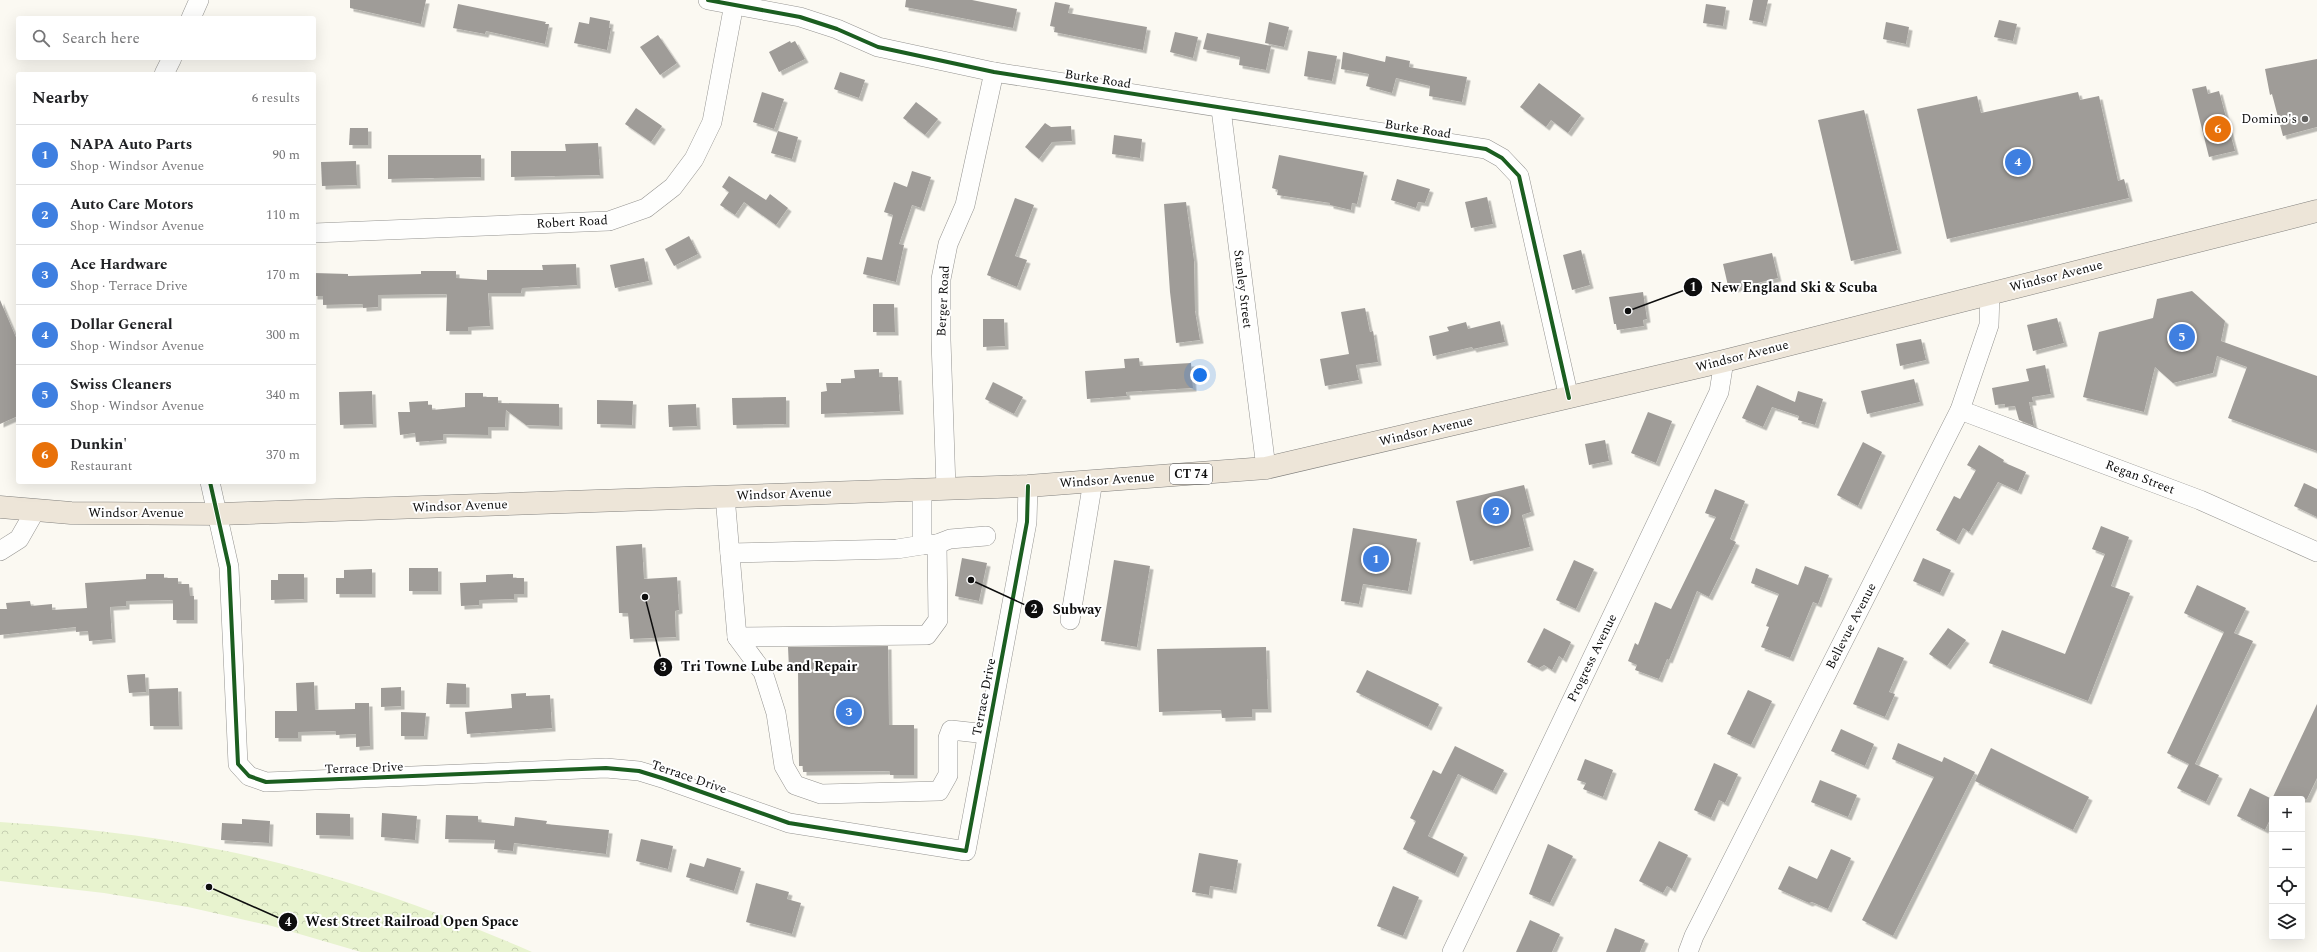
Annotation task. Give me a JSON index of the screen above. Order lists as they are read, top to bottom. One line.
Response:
{"streets":{"main road":["Windsor Avenue","CT 74"],"street":["Burke Road","Robert Road","Stanley Street","Berger Road","Regan Street","Bellevue Avenue","Progress Avenue","Terrace Drive"]},"crossings":[["Burke Road","Robert Road"],["Burke Road","Windsor Avenue"],["Burke Road","Stanley Street"],["Burke Road","Berger Road"],["Windsor Avenue","Stanley Street"],["Windsor Avenue","Berger Road"],["Windsor Avenue","Bellevue Avenue"],["Windsor Avenue","Progress Avenue"],["Windsor Avenue","Terrace Drive"],["Regan Street","Bellevue Avenue"]],"places":["Domino's","New England Ski & Scuba","Subway","Tri Towne Lube and Repair","West Street Railroad Open Space"],"page":{"search":"Search here","heading":["Nearby","6 results"],"pins":["6","4","5","2","1","3"],"list":[{"mark":"1","name":"NAPA Auto Parts","note":"Shop · Windsor Avenue","value":"90 m"},{"mark":"2","name":"Auto Care Motors","note":"Shop · Windsor Avenue","value":"110 m"},{"mark":"3","name":"Ace Hardware","note":"Shop · Terrace Drive","value":"170 m"},{"mark":"4","name":"Dollar General","note":"Shop · Windsor Avenue","value":"300 m"},{"mark":"5","name":"Swiss Cleaners","note":"Shop · Windsor Avenue","value":"340 m"},{"mark":"6","name":"Dunkin'","note":"Restaurant","value":"370 m"}],"map_buttons":["+","−"]}}
